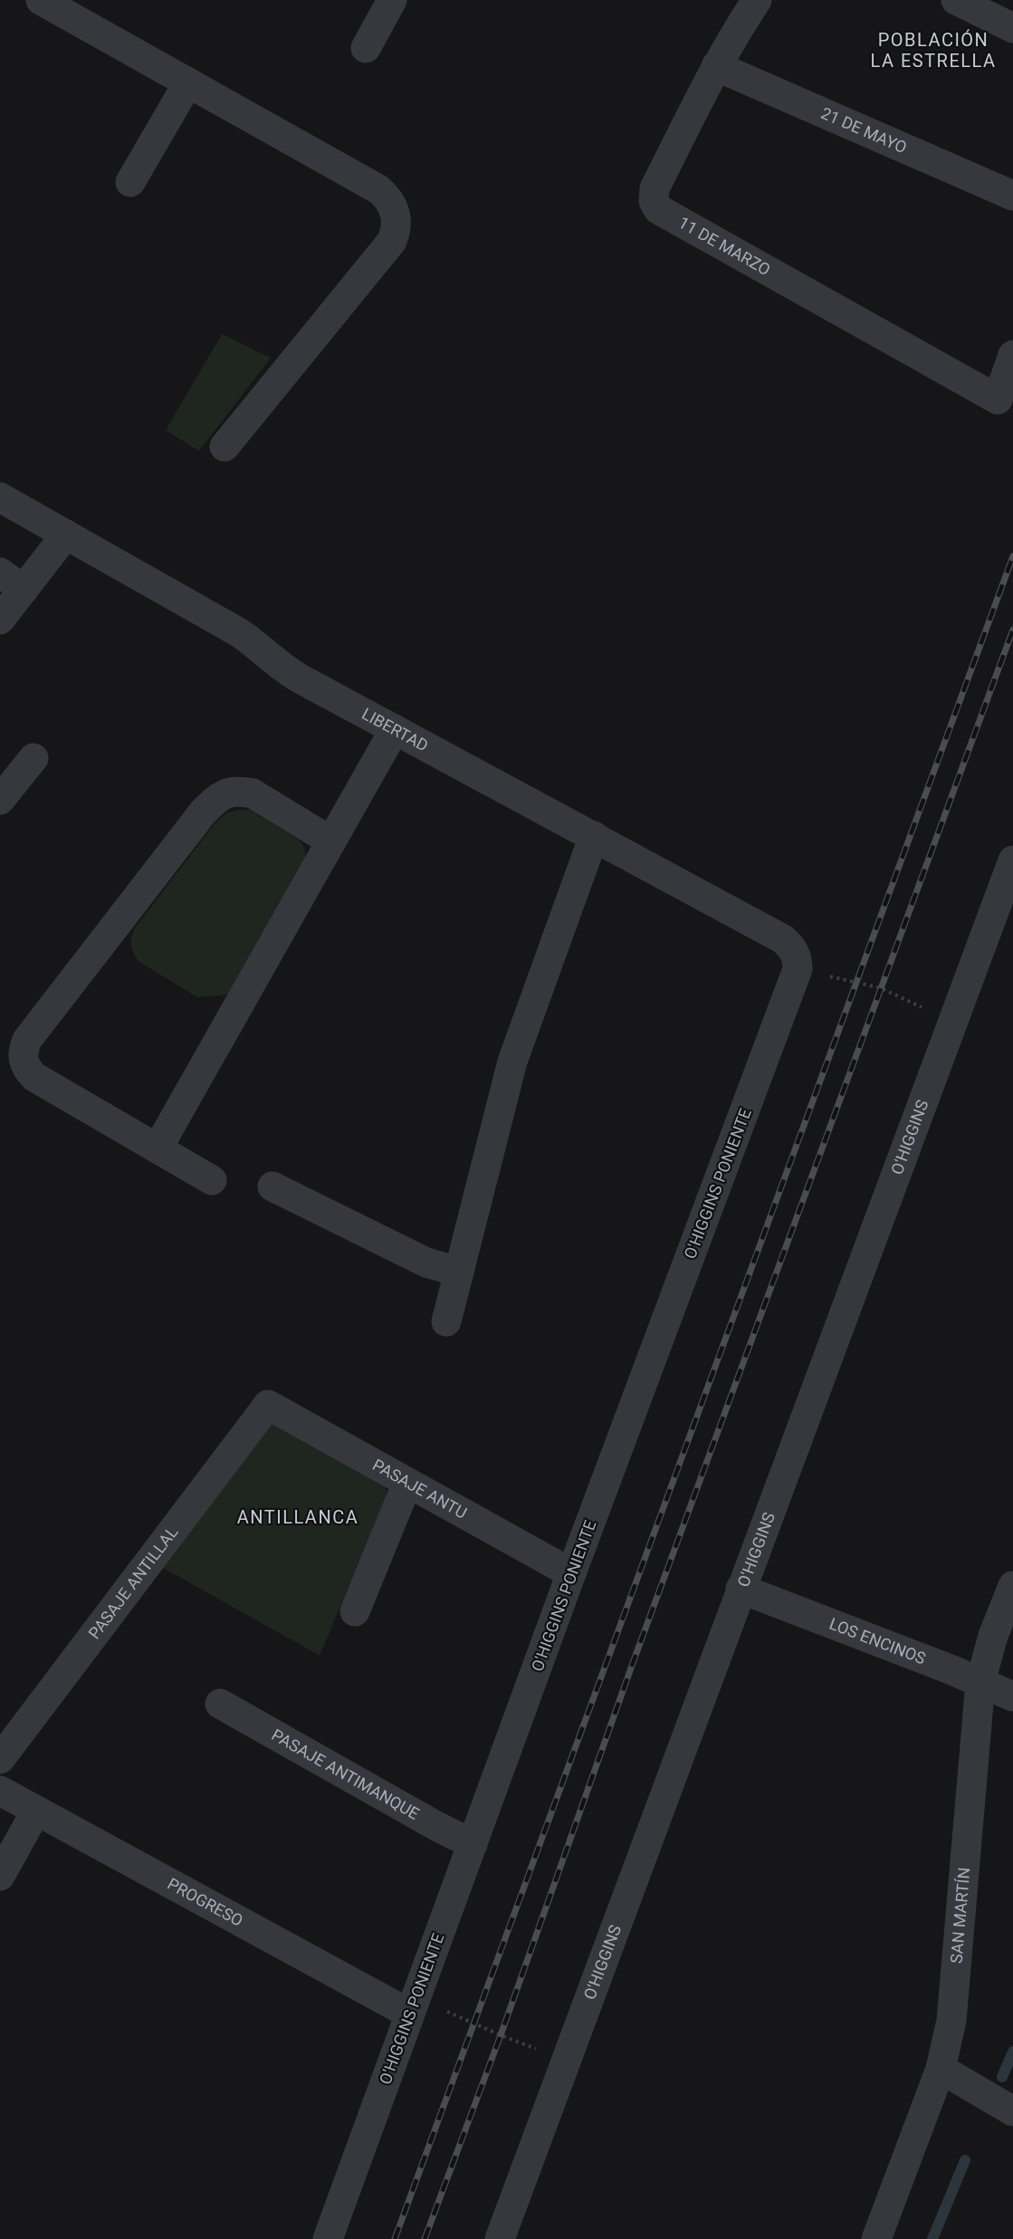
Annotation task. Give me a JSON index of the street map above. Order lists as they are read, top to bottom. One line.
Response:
{"streets":{"street":["21 DE MAYO","11 DE MARZO","LIBERTAD","O'HIGGINS","O'HIGGINS PONIENTE","PASAJE ANTU","PASAJE ANTILLAL","LOS ENCINOS","PASAJE ANTIMANQUE","PROGRESO","SAN MARTÍN"]},"crossings":[["21 DE MAYO","11 DE MARZO"],["LIBERTAD","O'HIGGINS PONIENTE"],["O'HIGGINS","LOS ENCINOS"],["O'HIGGINS PONIENTE","PASAJE ANTU"],["O'HIGGINS PONIENTE","PASAJE ANTIMANQUE"],["O'HIGGINS PONIENTE","PROGRESO"],["PASAJE ANTU","PASAJE ANTILLAL"],["LOS ENCINOS","SAN MARTÍN"]],"districts":["POBLACIÓN LA ESTRELLA","ANTILLANCA"]}
